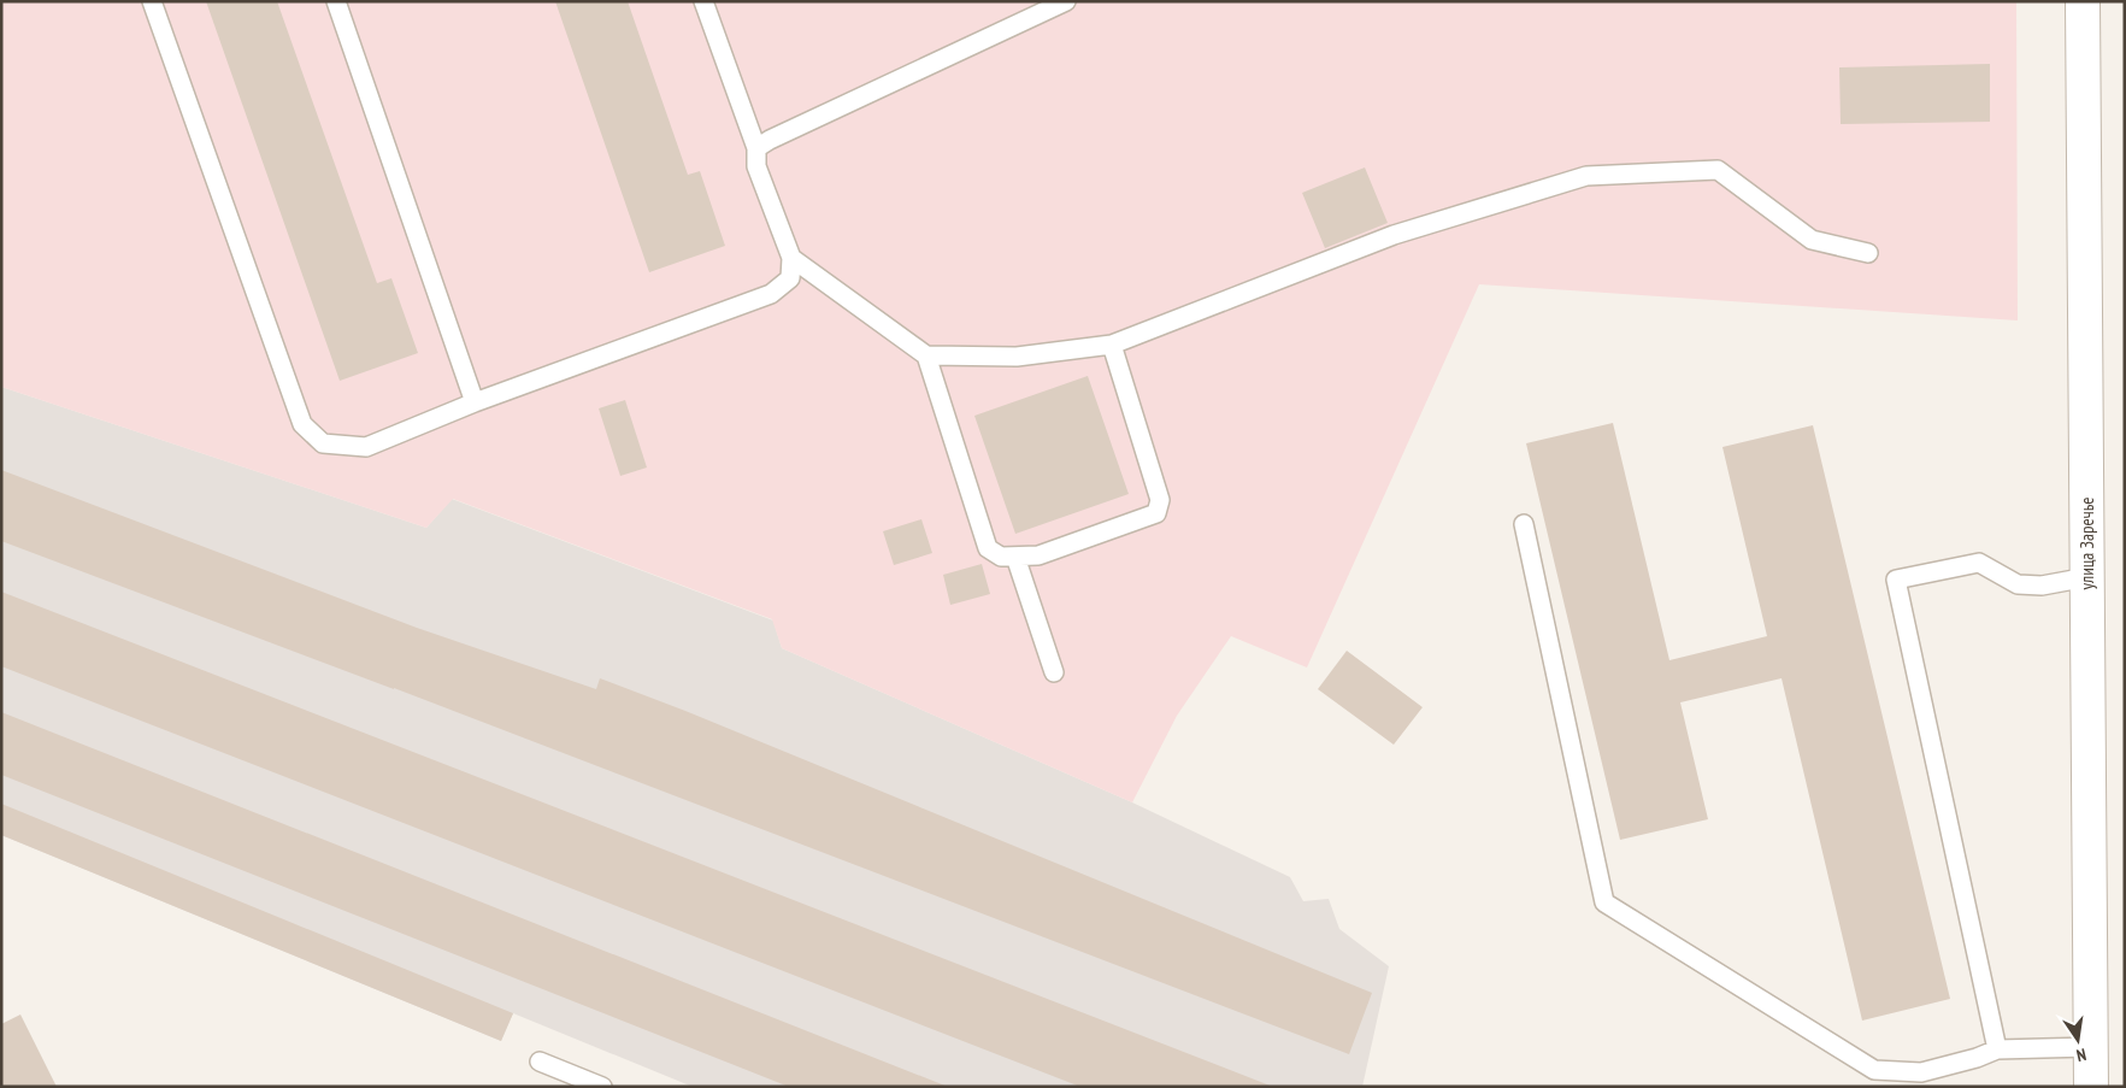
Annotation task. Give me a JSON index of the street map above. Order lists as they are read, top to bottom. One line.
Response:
{"streets":{"street":["улица Заречье"]},"north":"bottom"}
